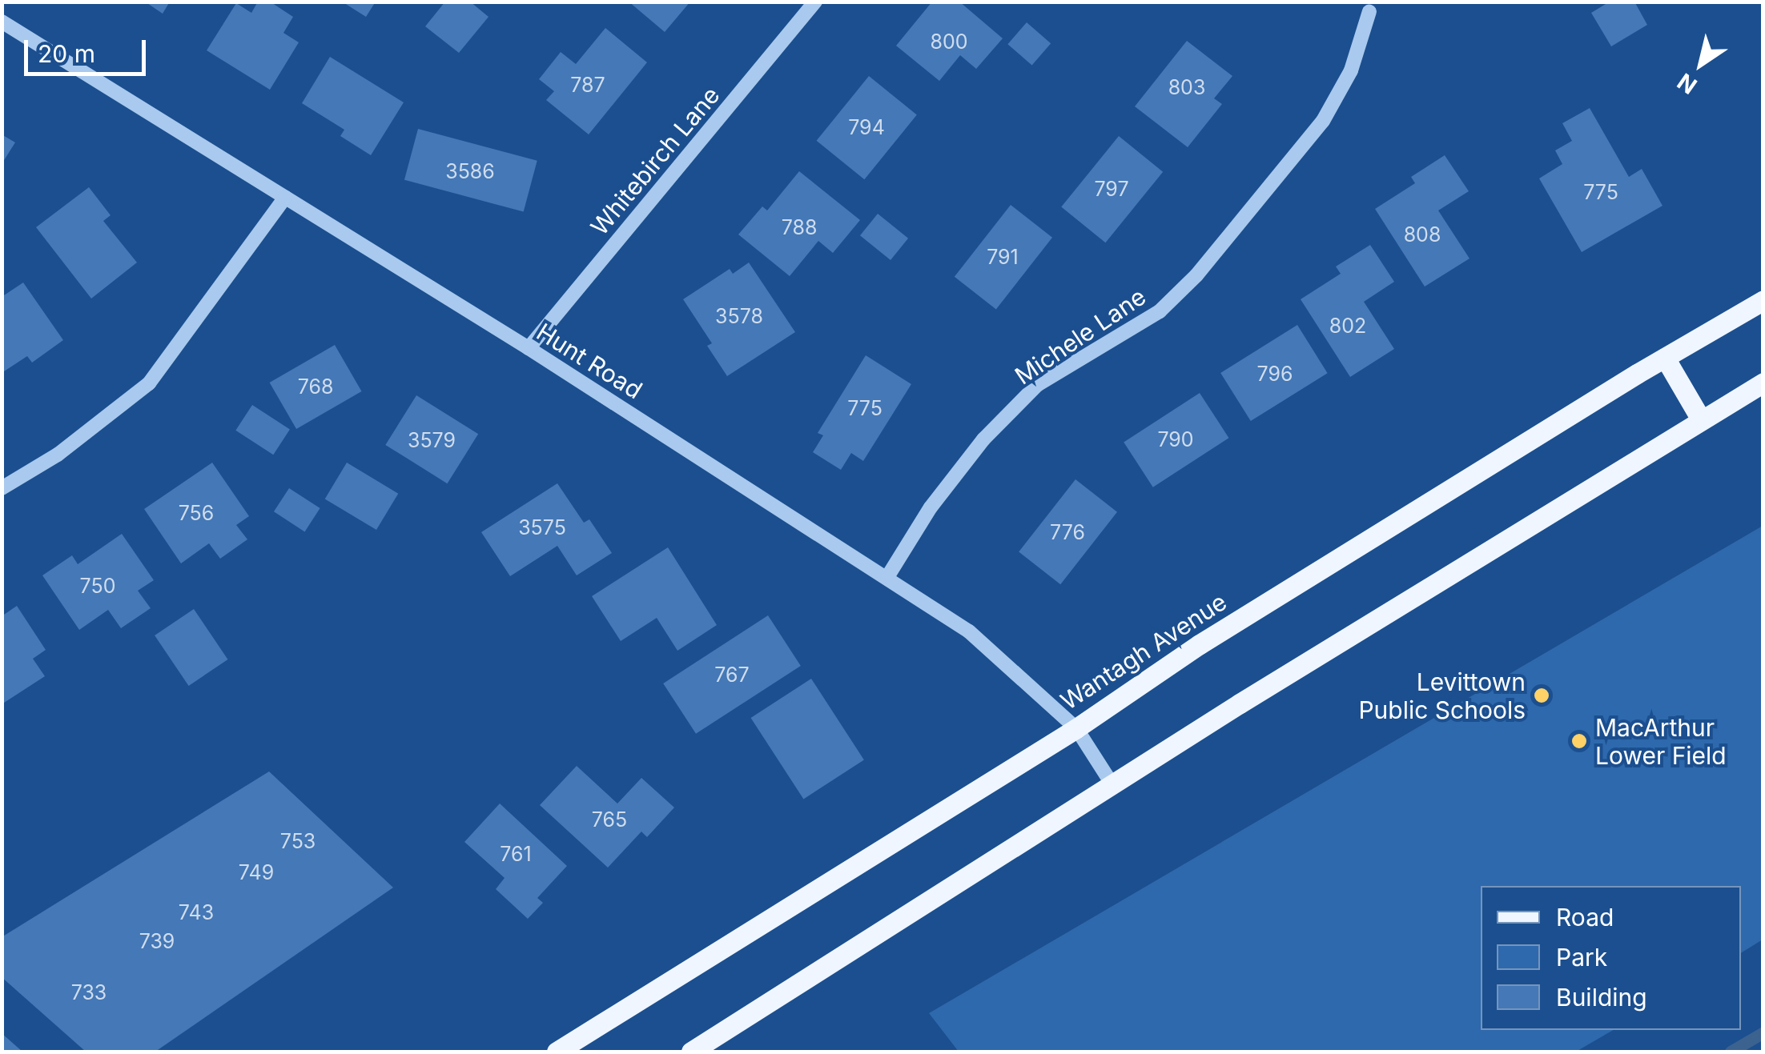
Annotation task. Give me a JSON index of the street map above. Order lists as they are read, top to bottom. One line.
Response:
{"streets":{"main road":["Wantagh Avenue"],"street":["Whitebirch Lane","Michele Lane","Hunt Road"]},"crossings":[["Whitebirch Lane","Hunt Road"],["Michele Lane","Hunt Road"],["Hunt Road","Wantagh Avenue"]],"places":["Levittown Public Schools","MacArthur Lower Field"],"house_numbers":["800","787","803","794","3586","797","775","788","808","791","3578","802","796","768","775","790","3579","756","3575","776","750","767","765","753","761","749","743","739","733"],"legend":["Road","Park","Building"],"scale_bar":"20 m","north":"bottom left"}
